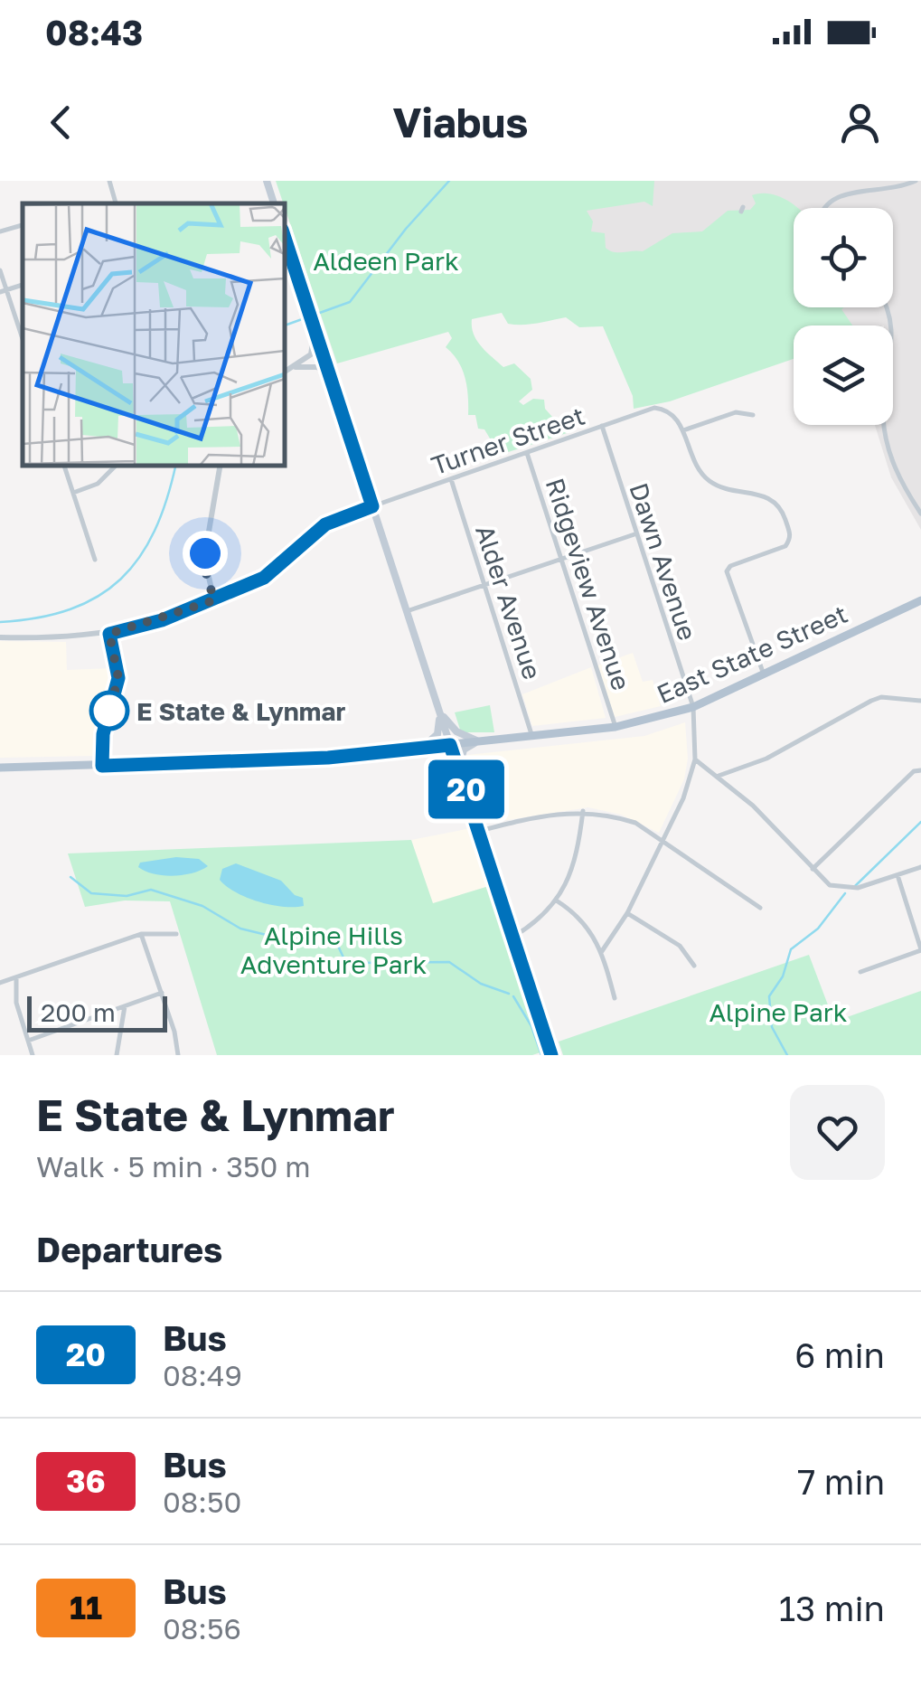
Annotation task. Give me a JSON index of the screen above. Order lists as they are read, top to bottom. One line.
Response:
{"streets":{"main road":["East State Street"],"street":["Turner Street","Dawn Avenue","Ridgeview Avenue","Alder Avenue"]},"crossings":[["Turner Street","Dawn Avenue"],["Turner Street","Ridgeview Avenue"],["Turner Street","Alder Avenue"],["Dawn Avenue","East State Street"],["Ridgeview Avenue","East State Street"],["Alder Avenue","East State Street"]],"parks":["Aldeen Park","Alpine Hills Adventure Park","Alpine Park"],"places":["E State & Lynmar"],"lines":["bus line 20"],"scale_bar":"200 m","page":{"status":"08:43","header":"Viabus","on_map":"20","scale":"200 m","heading":[["E State & Lynmar","Walk · 5 min · 350 m"],"Departures"],"list":[{"mark":"20","name":"Bus","note":"08:49","value":"6 min"},{"mark":"36","name":"Bus","note":"08:50","value":"7 min"},{"mark":"11","name":"Bus","note":"08:56","value":"13 min"}]}}
